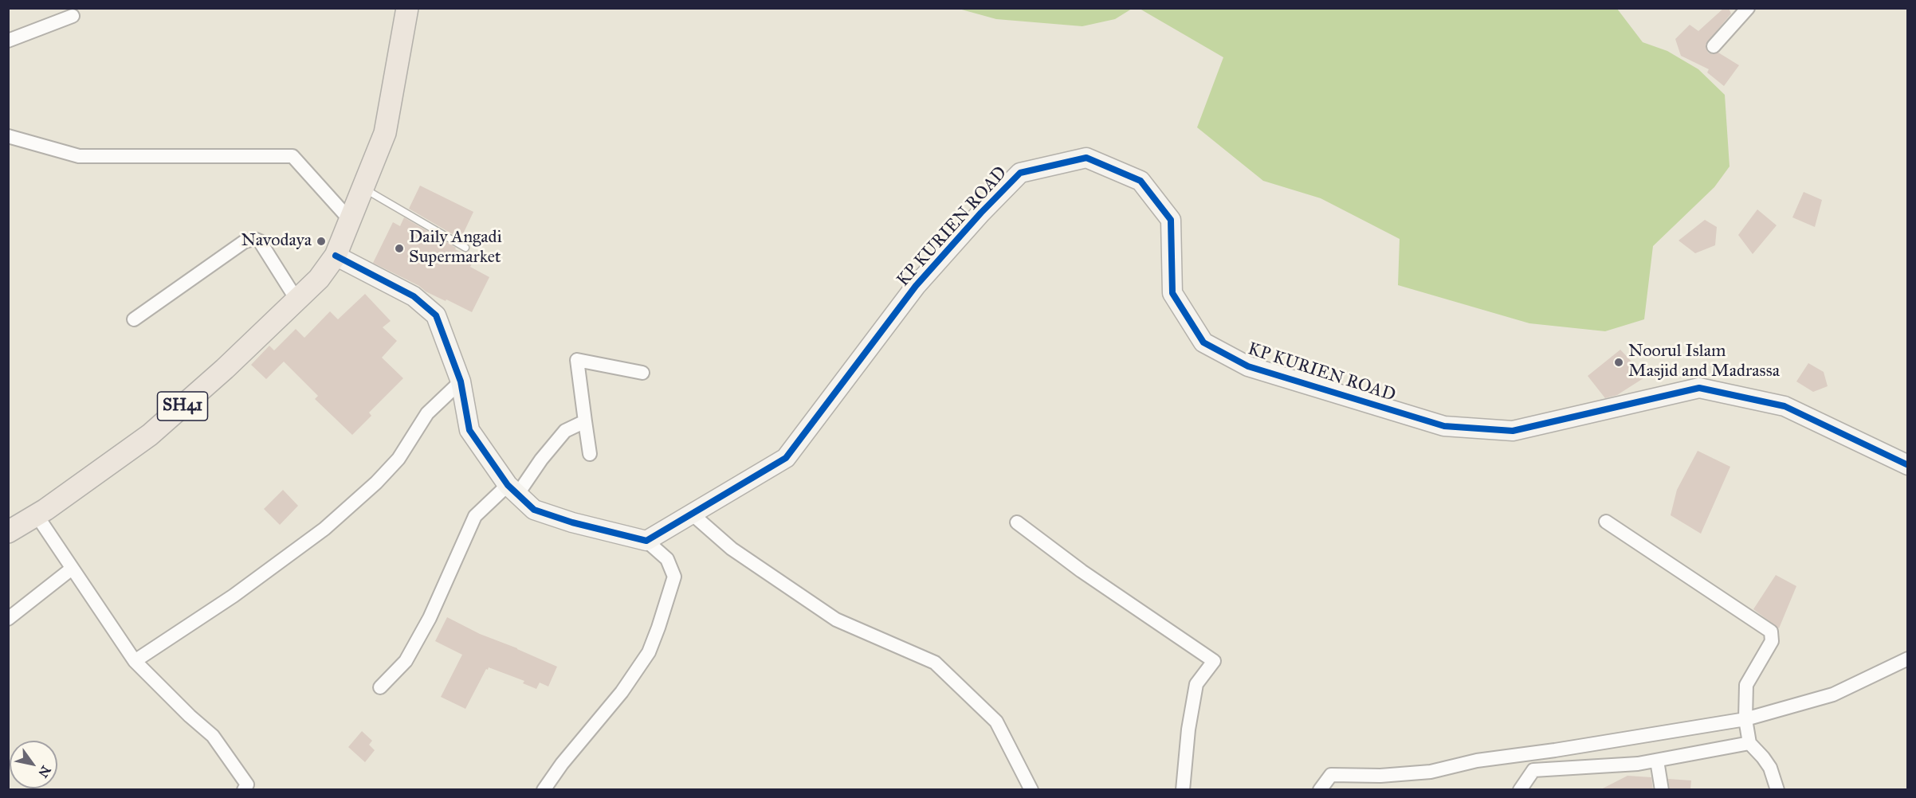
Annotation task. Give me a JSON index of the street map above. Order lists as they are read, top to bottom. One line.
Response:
{"streets":{"main road":["SH41"],"street":["KP KURIEN ROAD"]},"places":["Navodaya","Daily Angadi Supermarket","Noorul Islam Masjid and Madrassa"],"north":"bottom right"}
